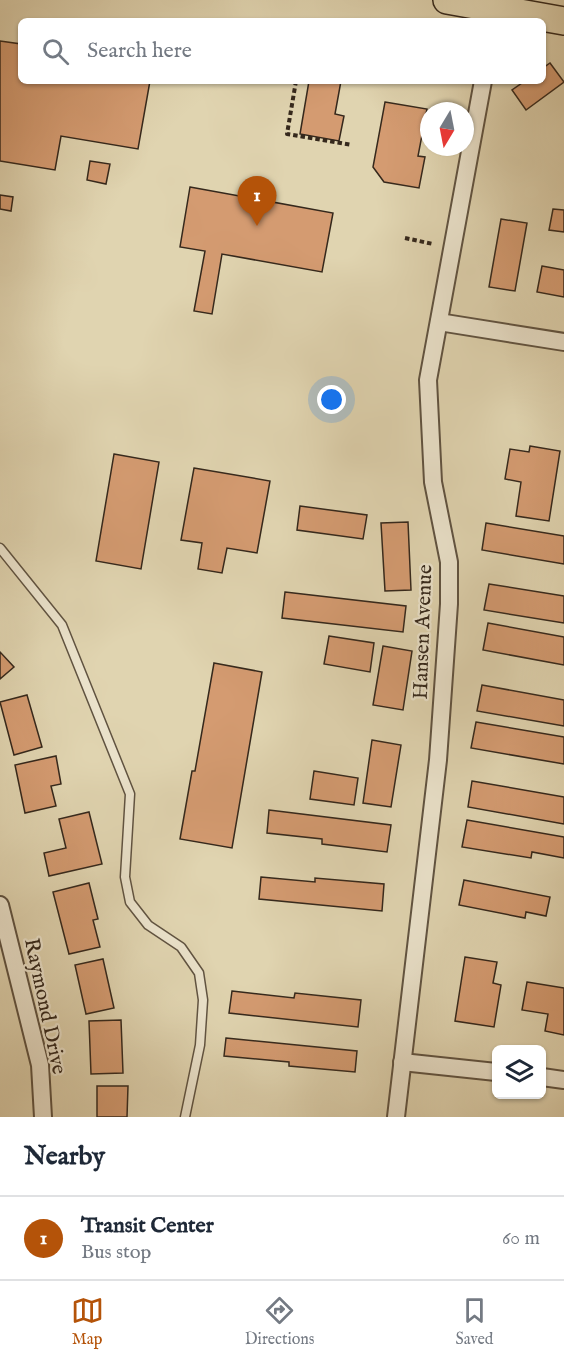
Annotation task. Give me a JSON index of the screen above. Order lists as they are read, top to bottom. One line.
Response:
{"streets":{"street":["Hansen Avenue","Raymond Drive"]},"north":"bottom","page":{"search":"Search here","pins":"1","heading":"Nearby","list":[{"mark":"1","name":"Transit Center","note":"Bus stop","value":"60 m"}],"nav":["Map","Directions","Saved"]}}
